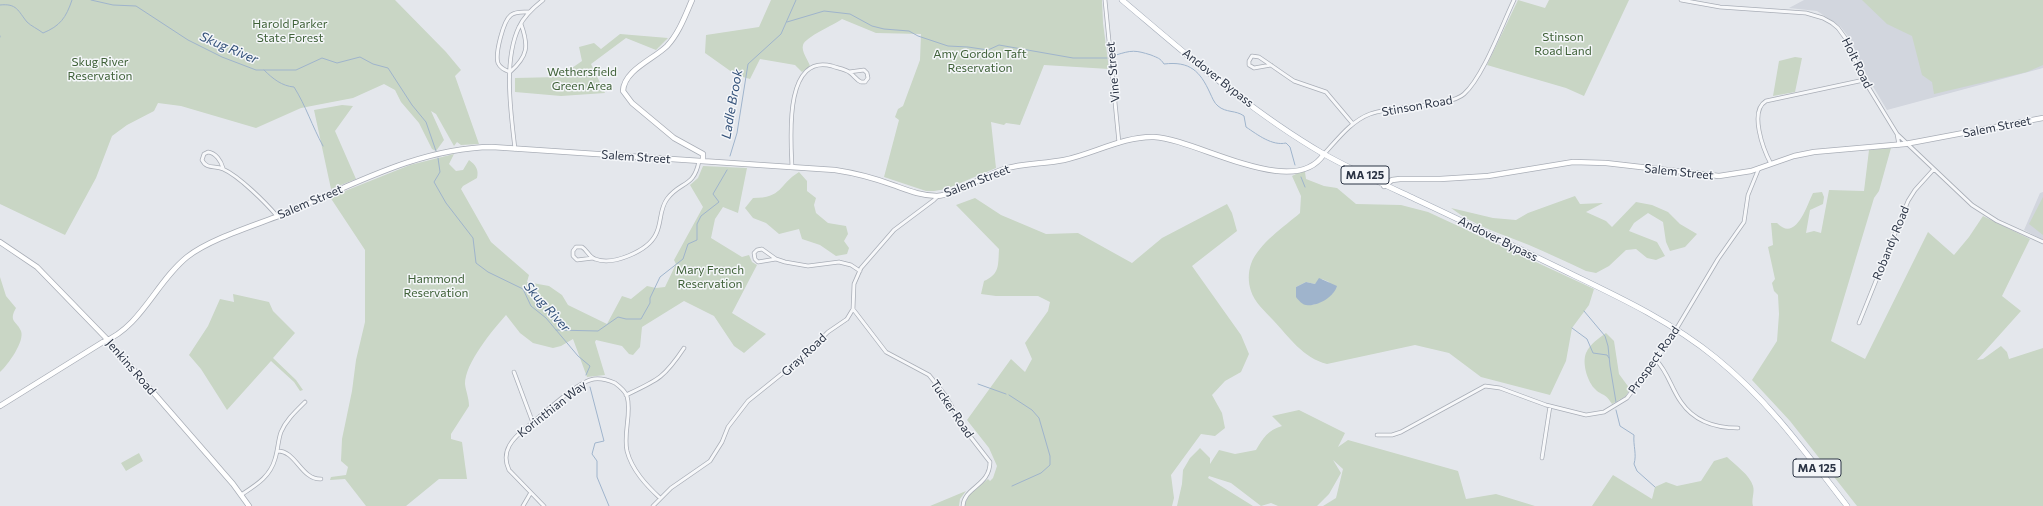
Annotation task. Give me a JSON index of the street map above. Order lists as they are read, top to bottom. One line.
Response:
{"streets":{"main road":["Andover Bypass","MA 125"],"street":["Holt Road","Vine Street","Stinson Road","Salem Street","Robandy Road","Gray Road","Prospect Road","Jenkins Road","Korinthian Way","Tucker Road"]},"crossings":[["Holt Road","Salem Street"],["Holt Road","Robandy Road"],["Vine Street","Salem Street"],["Andover Bypass","Stinson Road"],["Andover Bypass","Salem Street"],["Andover Bypass","Prospect Road"],["Stinson Road","Salem Street"],["Salem Street","Prospect Road"],["Salem Street","Jenkins Road"],["Gray Road","Tucker Road"]],"water":["Skug River","Ladle Brook"],"parks":["Harold Parker State Forest","Stinson Road Land","Amy Gordon Taft Reservation","Skug River Reservation","Wethersfield Green Area","Mary French Reservation","Hammond Reservation"]}
